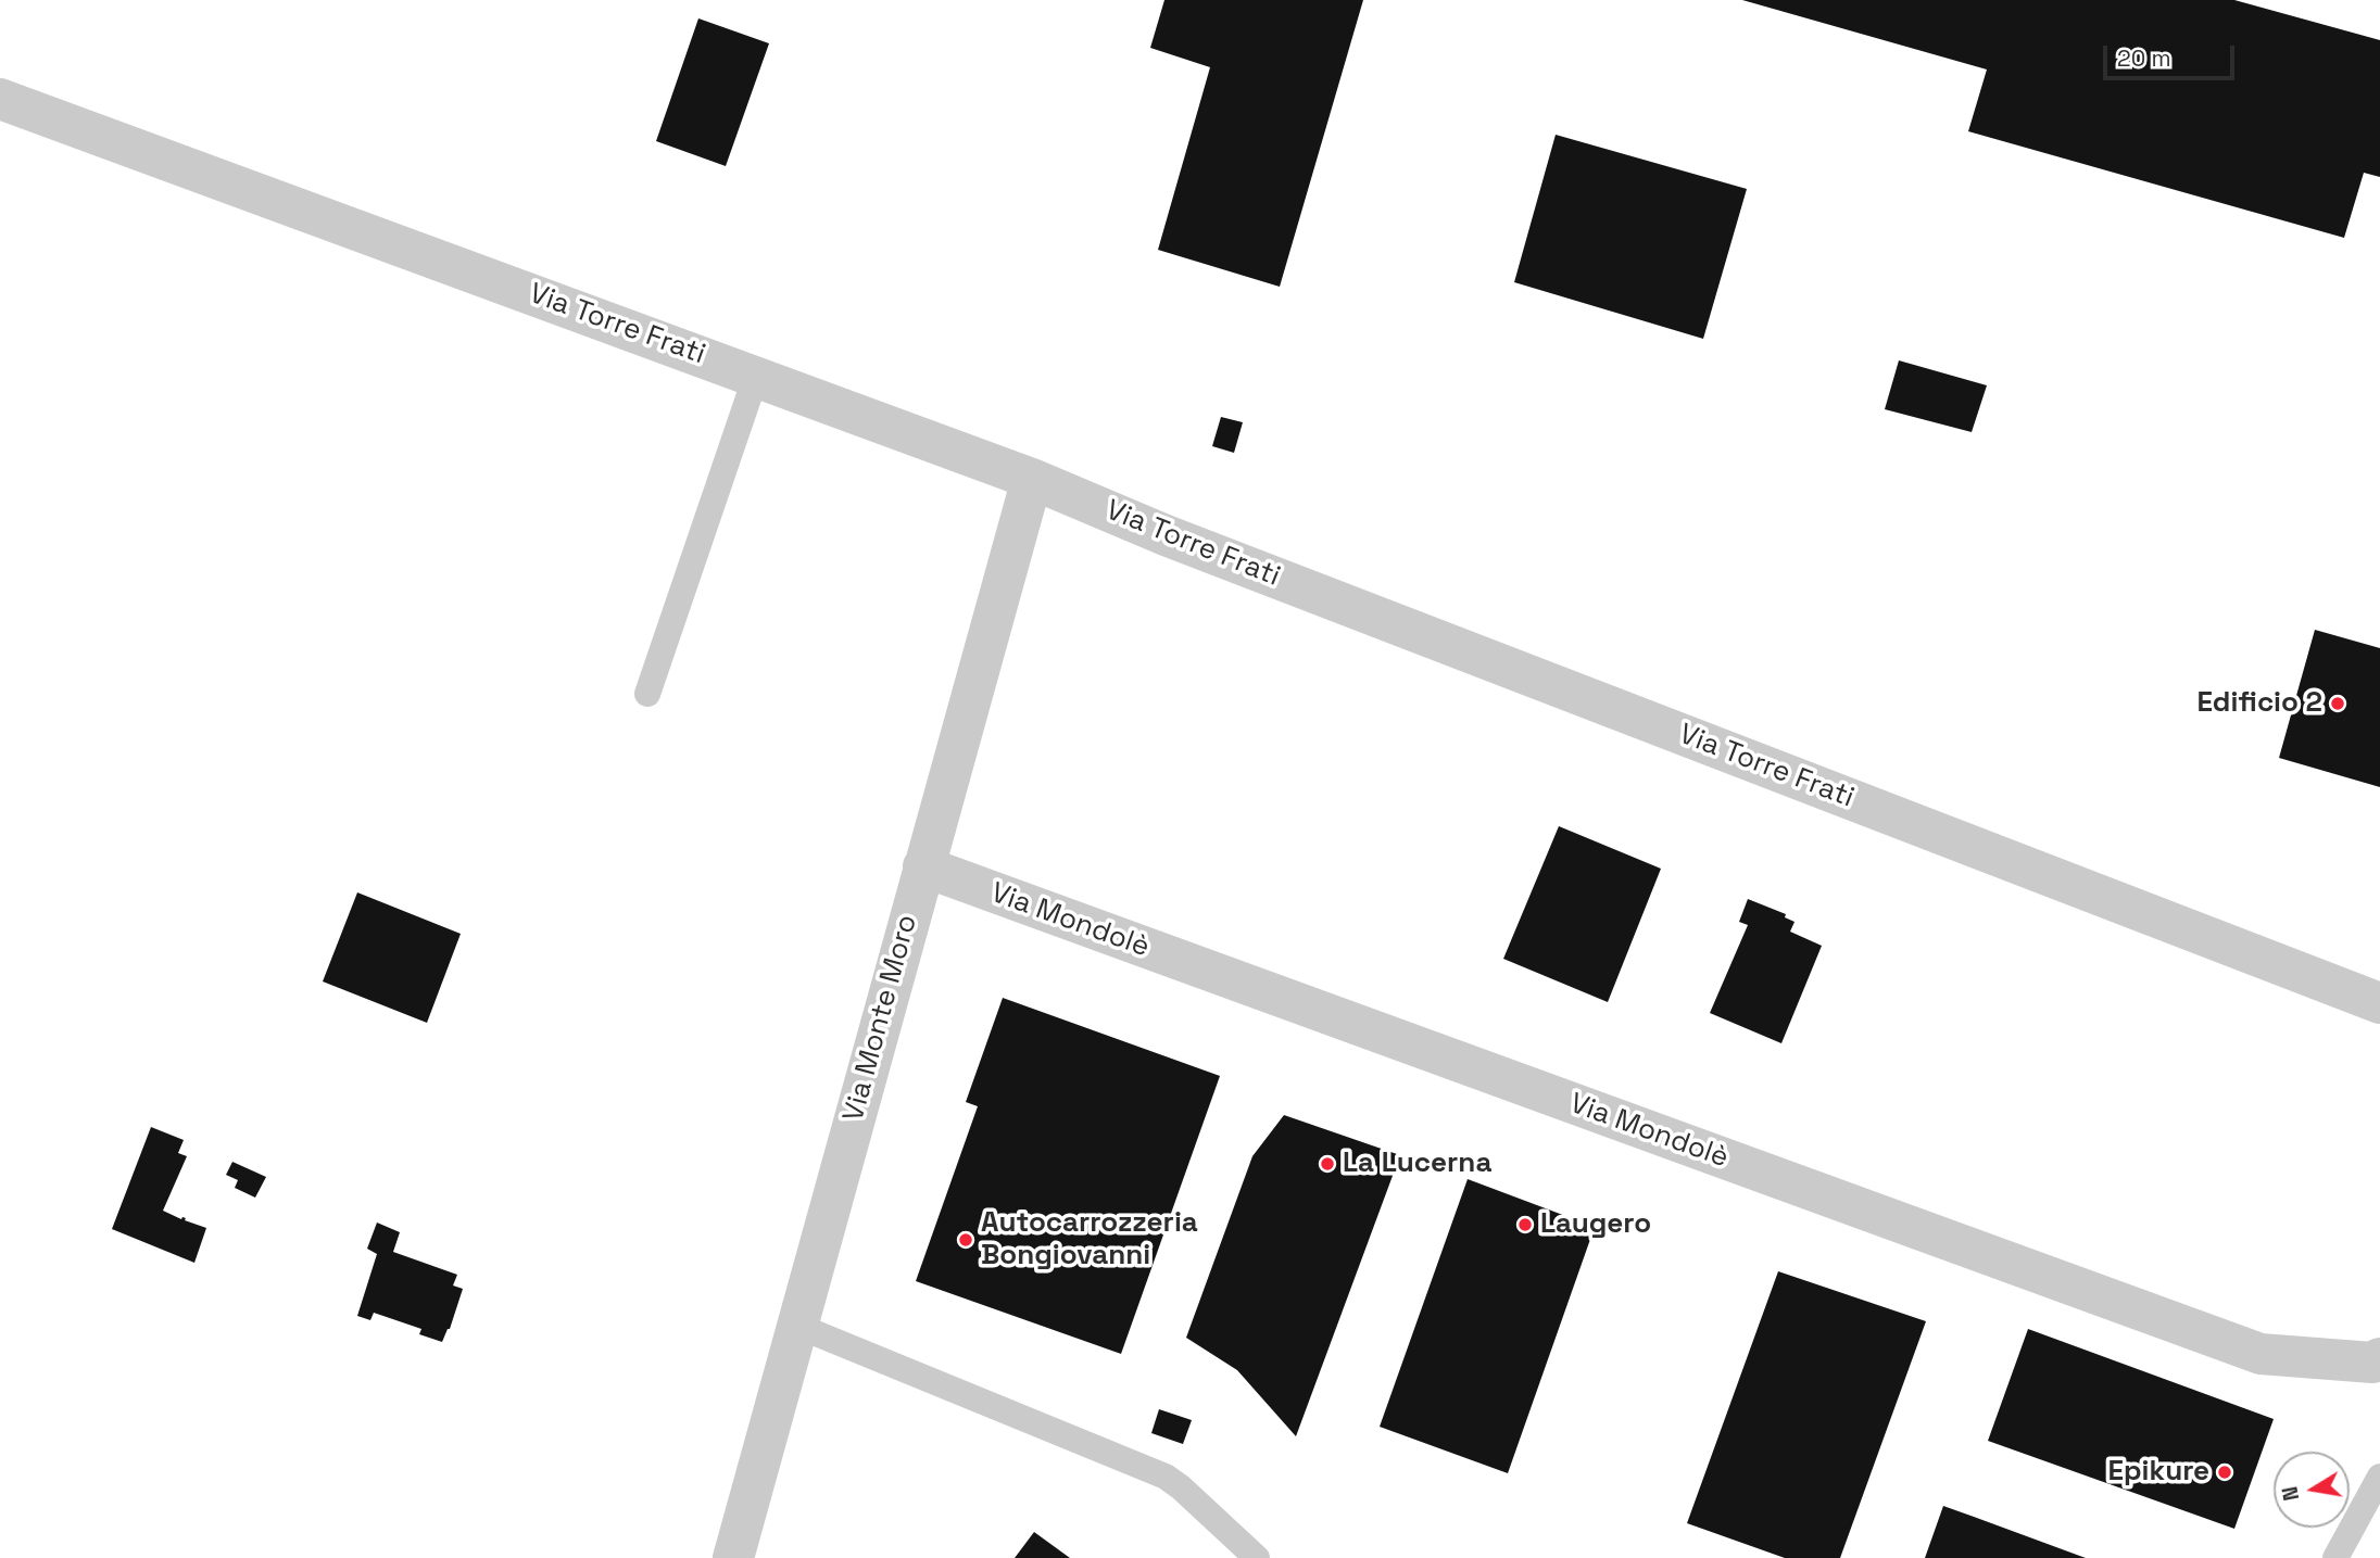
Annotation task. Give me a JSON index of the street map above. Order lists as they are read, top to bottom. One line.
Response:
{"streets":{"street":["Via Torre Frati","Via Mondolè","Via Monte Moro"]},"crossings":[["Via Torre Frati","Via Monte Moro"],["Via Mondolè","Via Monte Moro"]],"places":["Edificio 2","La Lucerna","Laugero","Autocarrozzeria Bongiovanni","Epikure"],"scale_bar":"20 m","north":"left"}
